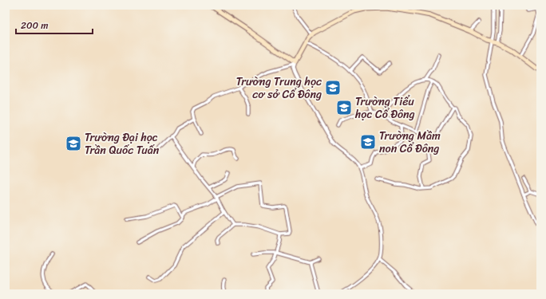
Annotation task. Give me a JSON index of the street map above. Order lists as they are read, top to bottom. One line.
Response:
{"places":{"school or university":["Trường Trung học cơ sở Cổ Đông","Trường Tiểu học Cổ Đông","Trường Mầm non Cổ Đông","Trường Đại học Trần Quốc Tuấn"]},"scale_bar":"200 m"}
